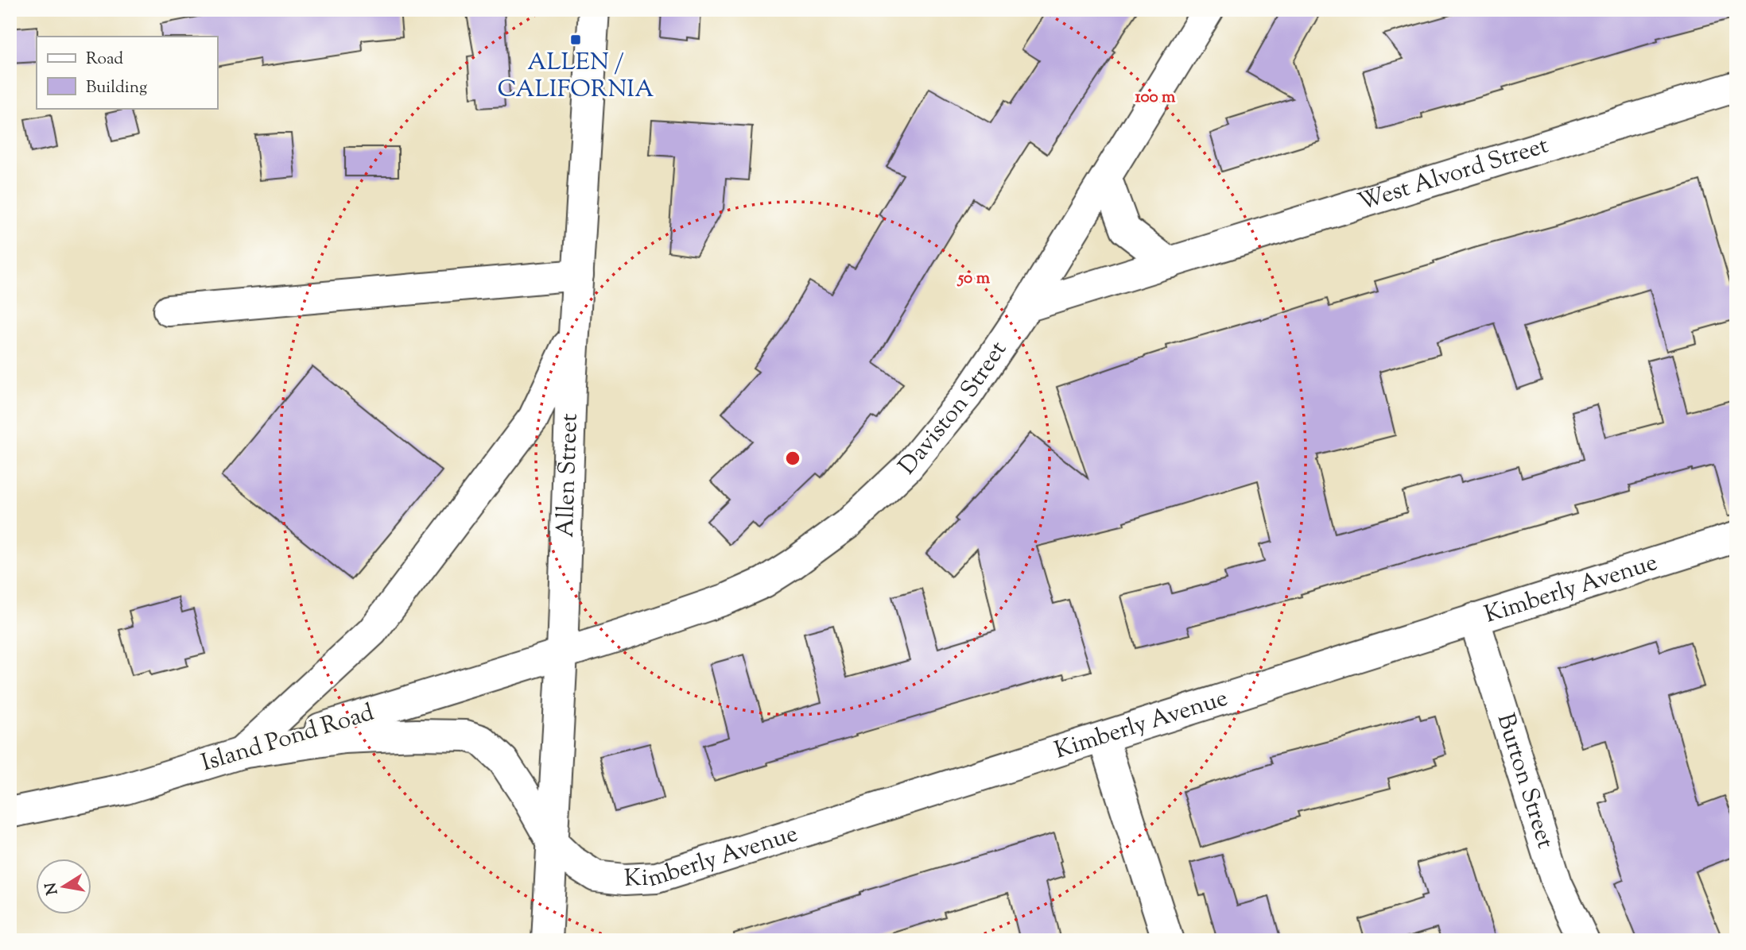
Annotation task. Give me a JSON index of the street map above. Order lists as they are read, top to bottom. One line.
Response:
{"streets":{"main road":["West Alvord Street","Daviston Street","Allen Street","Kimberly Avenue","Island Pond Road","Burton Street"]},"crossings":[["West Alvord Street","Daviston Street"],["Daviston Street","Allen Street"],["Daviston Street","Island Pond Road"],["Allen Street","Kimberly Avenue"],["Allen Street","Island Pond Road"],["Kimberly Avenue","Burton Street"]],"places":{"transit":["ALLEN / CALIFORNIA"]},"legend":["Road","Building"],"north":"left","rings":["100 m","50 m"]}
